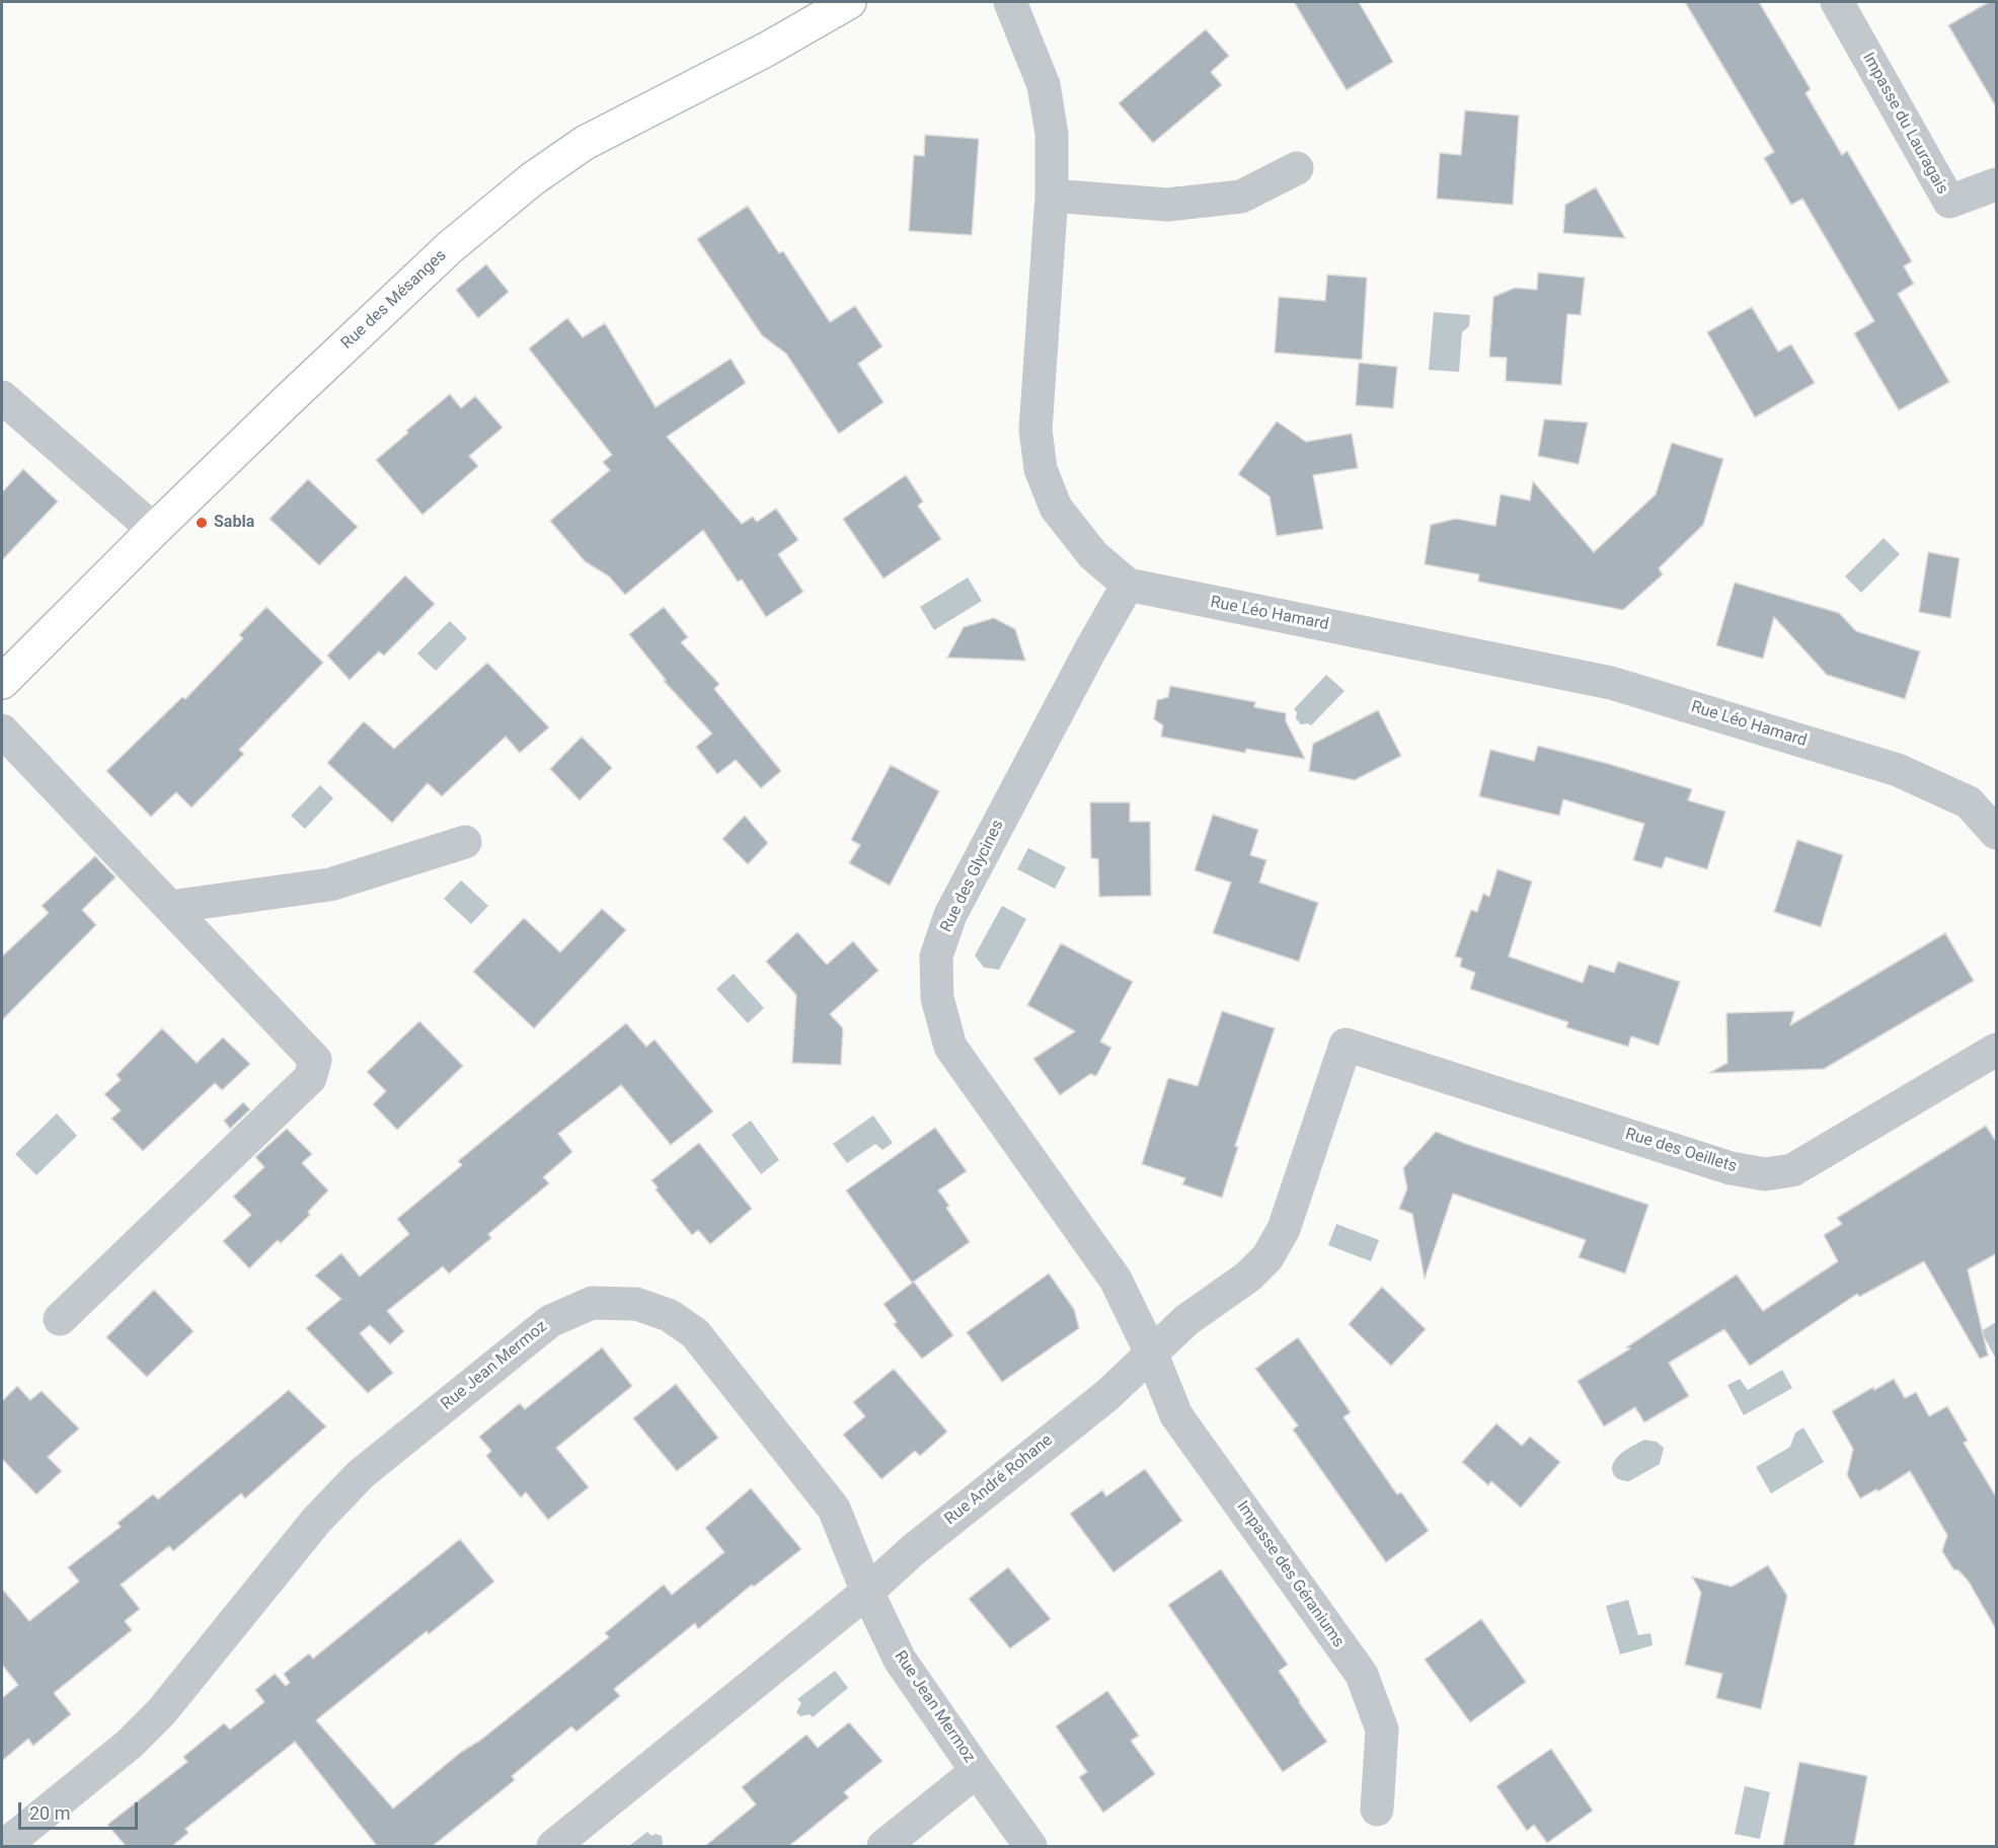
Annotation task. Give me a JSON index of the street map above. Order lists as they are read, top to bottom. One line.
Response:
{"streets":{"main road":["Rue des Mésanges"],"street":["Impasse du Lauragais","Rue Léo Hamard","Rue des Glycines","Rue des Oeillets","Rue Jean Mermoz","Rue André Rohane","Impasse des Géraniums"]},"crossings":[["Rue Léo Hamard","Rue des Glycines"],["Rue des Glycines","Rue André Rohane"],["Rue des Glycines","Impasse des Géraniums"],["Rue des Oeillets","Rue André Rohane"],["Rue Jean Mermoz","Rue André Rohane"],["Rue André Rohane","Impasse des Géraniums"]],"places":["Sabla"],"scale_bar":"20 m"}
